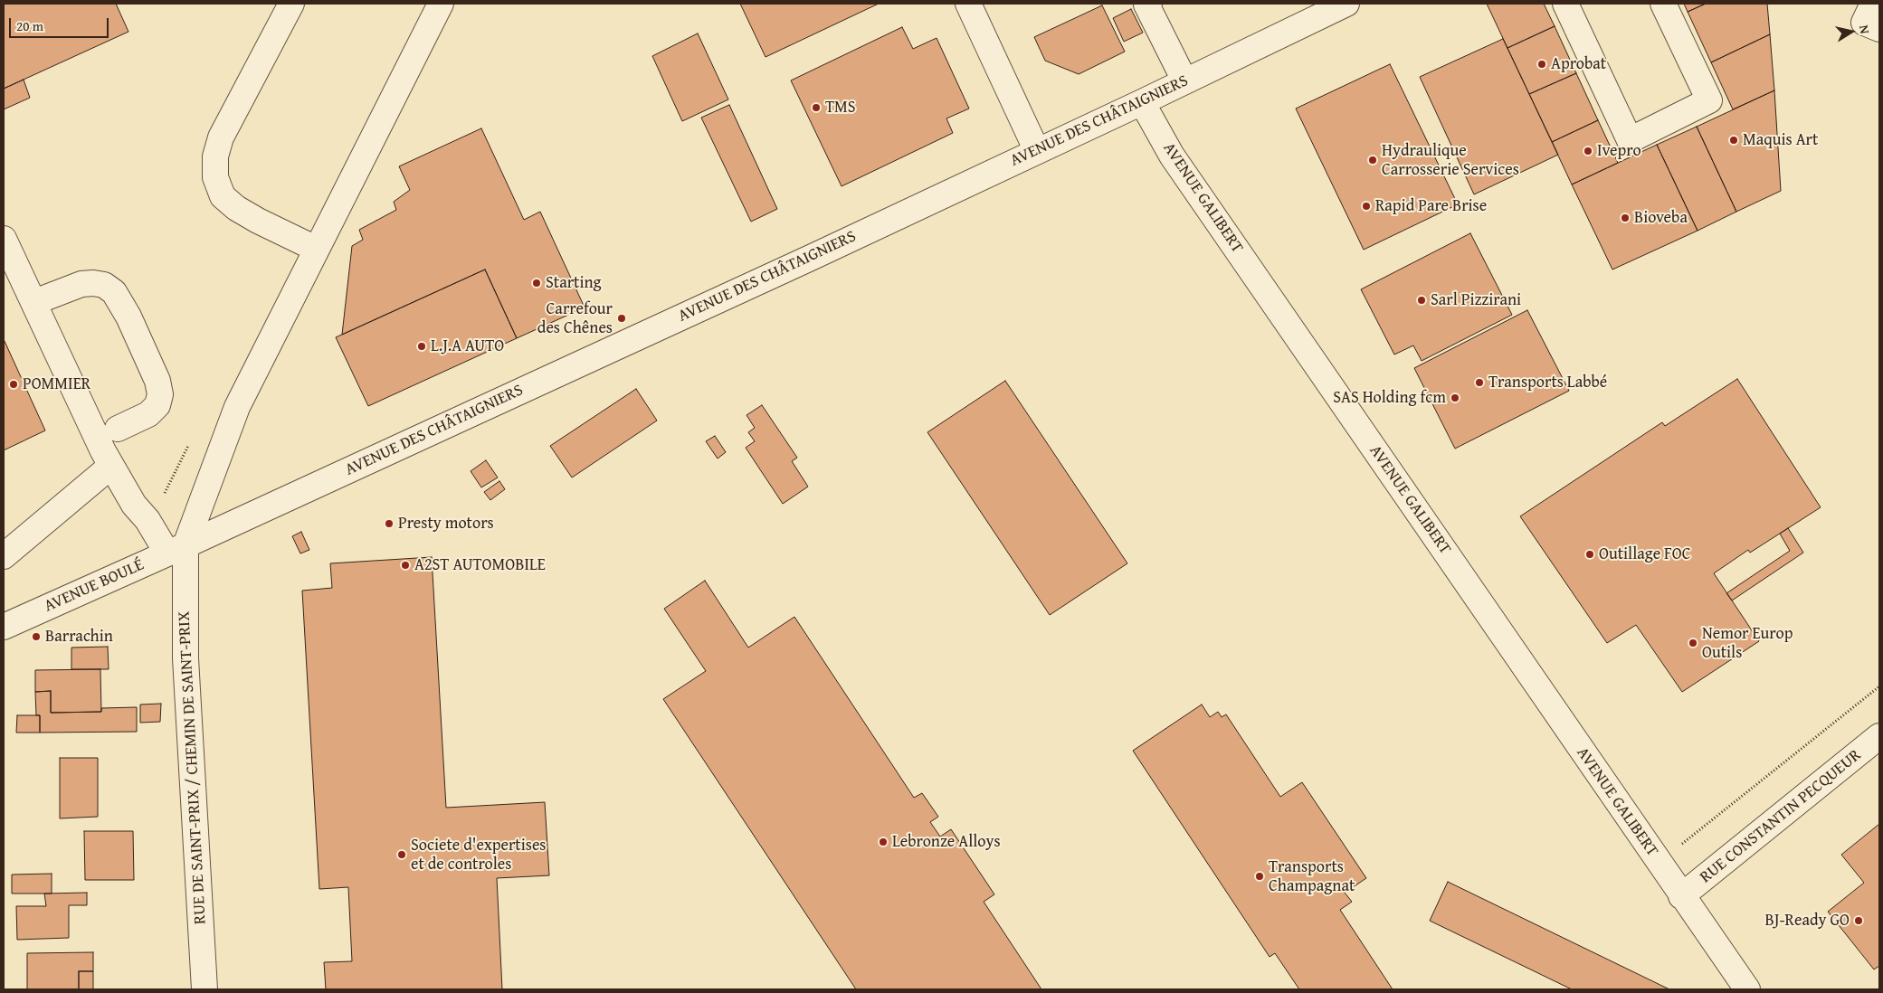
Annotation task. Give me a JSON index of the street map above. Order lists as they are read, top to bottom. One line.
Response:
{"streets":{"street":["AVENUE DES CHÂTAIGNIERS","AVENUE GALIBERT","AVENUE BOULÉ","RUE DE SAINT-PRIX / CHEMIN DE SAINT-PRIX","RUE CONSTANTIN PECQUEUR"]},"crossings":[["AVENUE DES CHÂTAIGNIERS","AVENUE GALIBERT"],["AVENUE DES CHÂTAIGNIERS","AVENUE BOULÉ"],["AVENUE DES CHÂTAIGNIERS","RUE DE SAINT-PRIX / CHEMIN DE SAINT-PRIX"],["AVENUE GALIBERT","RUE CONSTANTIN PECQUEUR"],["AVENUE BOULÉ","RUE DE SAINT-PRIX / CHEMIN DE SAINT-PRIX"]],"places":["Aprobat","TMS","Maquis Art","Ivepro","Hydraulique Carrosserie Services","Rapid Pare Brise","Bioveba","Starting","Sarl Pizzirani","Carrefour des Chênes","L.J.A AUTO","Transports Labbé","POMMIER","SAS Holding fcm","Presty motors","Outillage FOC","A2ST AUTOMOBILE","Barrachin","Nemor Europ Outils","Lebronze Alloys","Societe d'expertises et de controles","Transports Champagnat","BJ-Ready GO"],"scale_bar":"20 m","north":"right"}
